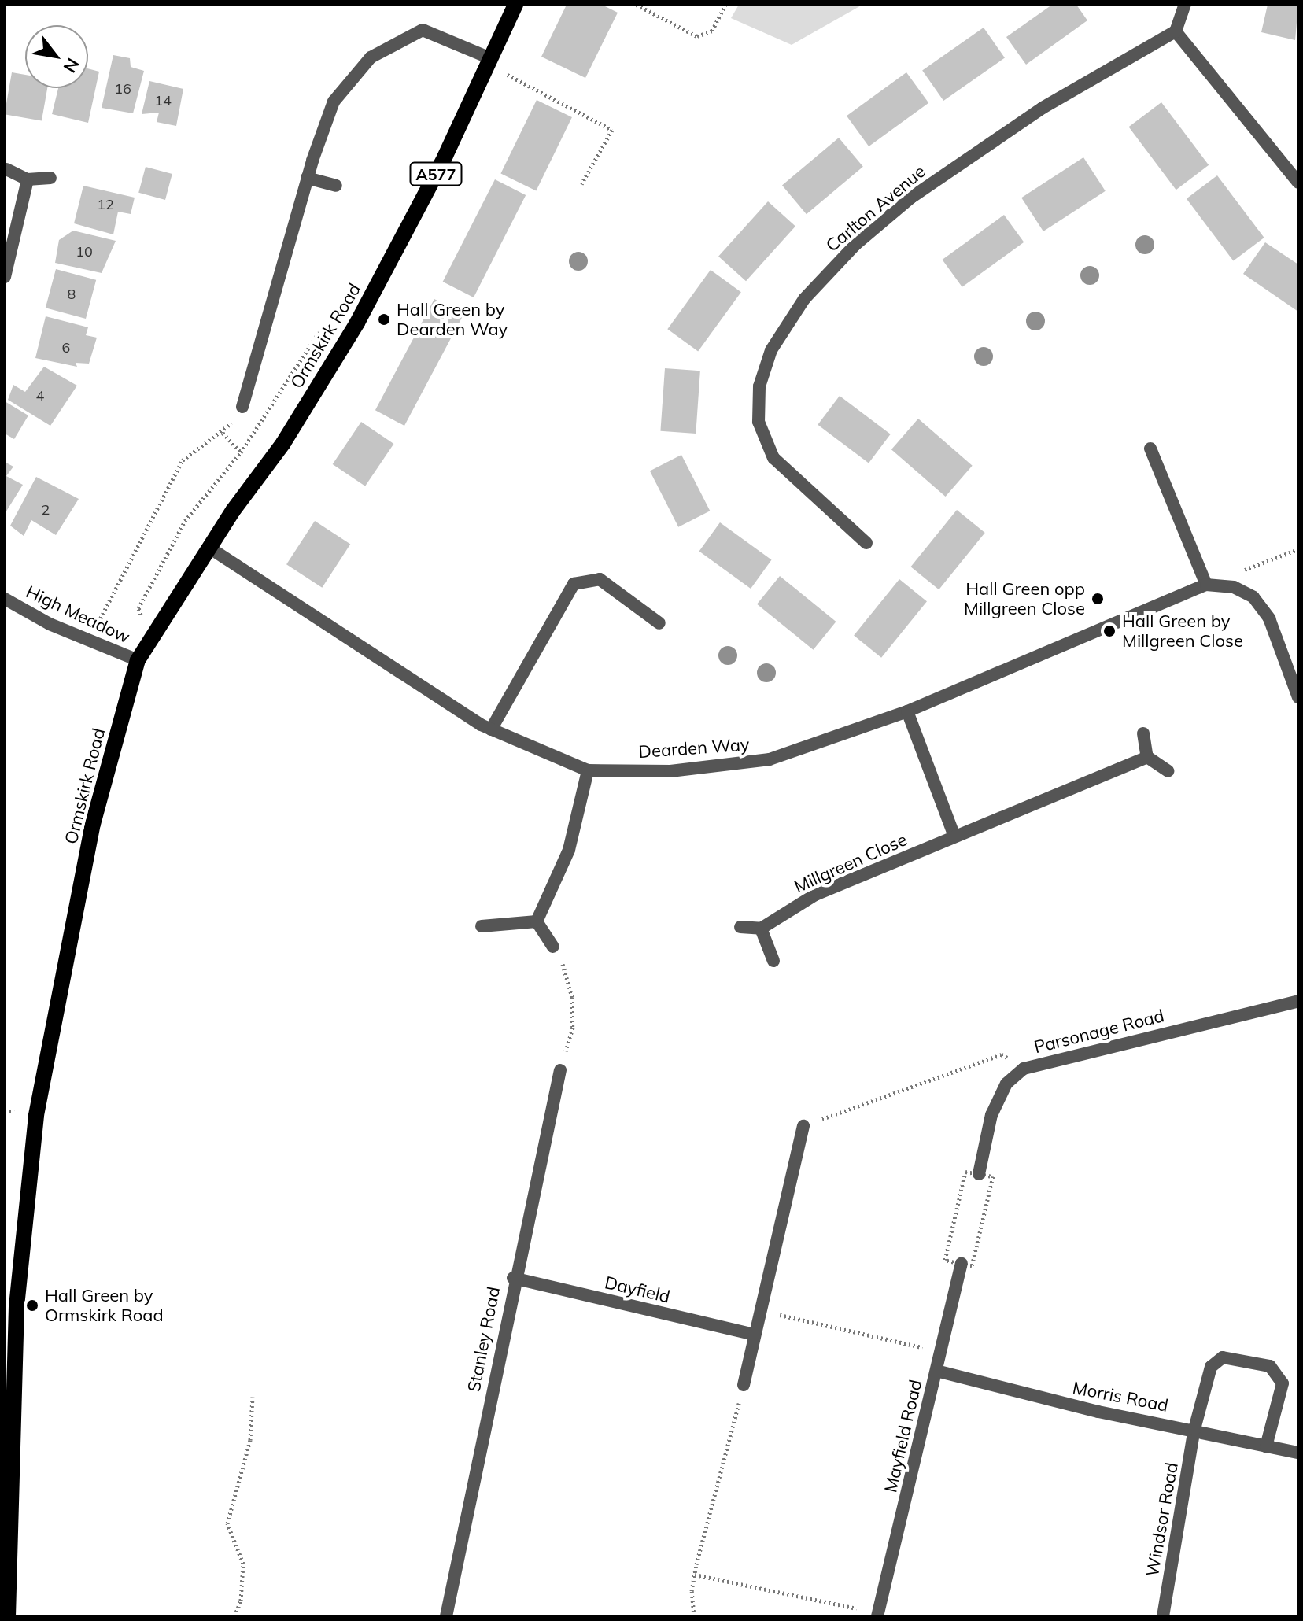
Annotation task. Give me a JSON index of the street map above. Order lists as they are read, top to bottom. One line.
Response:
{"streets":{"main road":["A577","Ormskirk Road"],"street":["Carlton Avenue","High Meadow","Dearden Way","Millgreen Close","Parsonage Road","Dayfield","Stanley Road","Morris Road","Mayfield Road","Windsor Road"]},"crossings":[["Ormskirk Road","High Meadow"],["Ormskirk Road","Dearden Way"],["Dayfield","Stanley Road"],["Morris Road","Mayfield Road"],["Morris Road","Windsor Road"]],"places":["Hall Green by Dearden Way","Hall Green opp Millgreen Close","Hall Green by Millgreen Close","Hall Green by Ormskirk Road"],"house_numbers":["16","14","12","10","8","6","4","2"],"north":"bottom right"}
